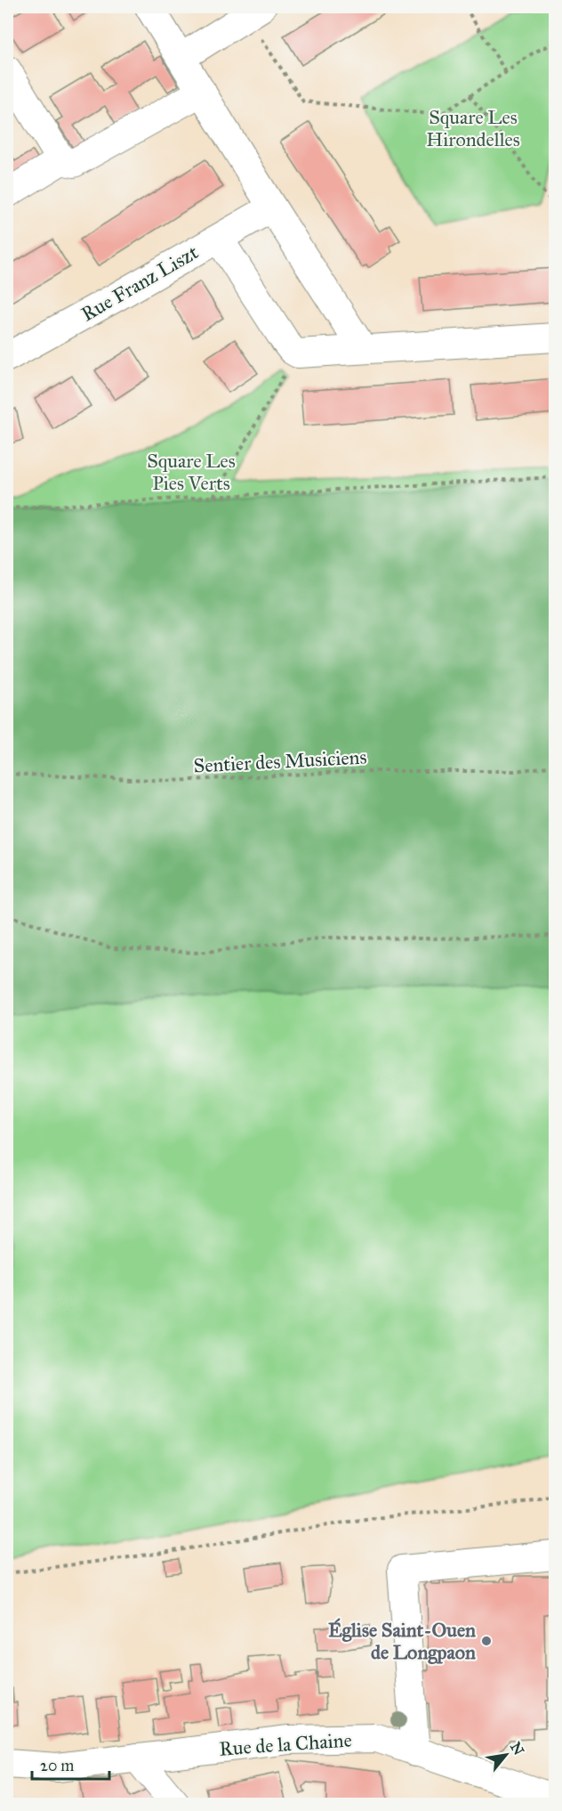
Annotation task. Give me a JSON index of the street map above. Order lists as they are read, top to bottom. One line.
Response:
{"streets":{"street":["Rue Franz Liszt","Rue de la Chaine"],"path":["Sentier des Musiciens"]},"parks":["Square Les Hirondelles","Square Les Pies Verts"],"places":["Église Saint-Ouen de Longpaon"],"scale_bar":"20 m","north":"top right"}
